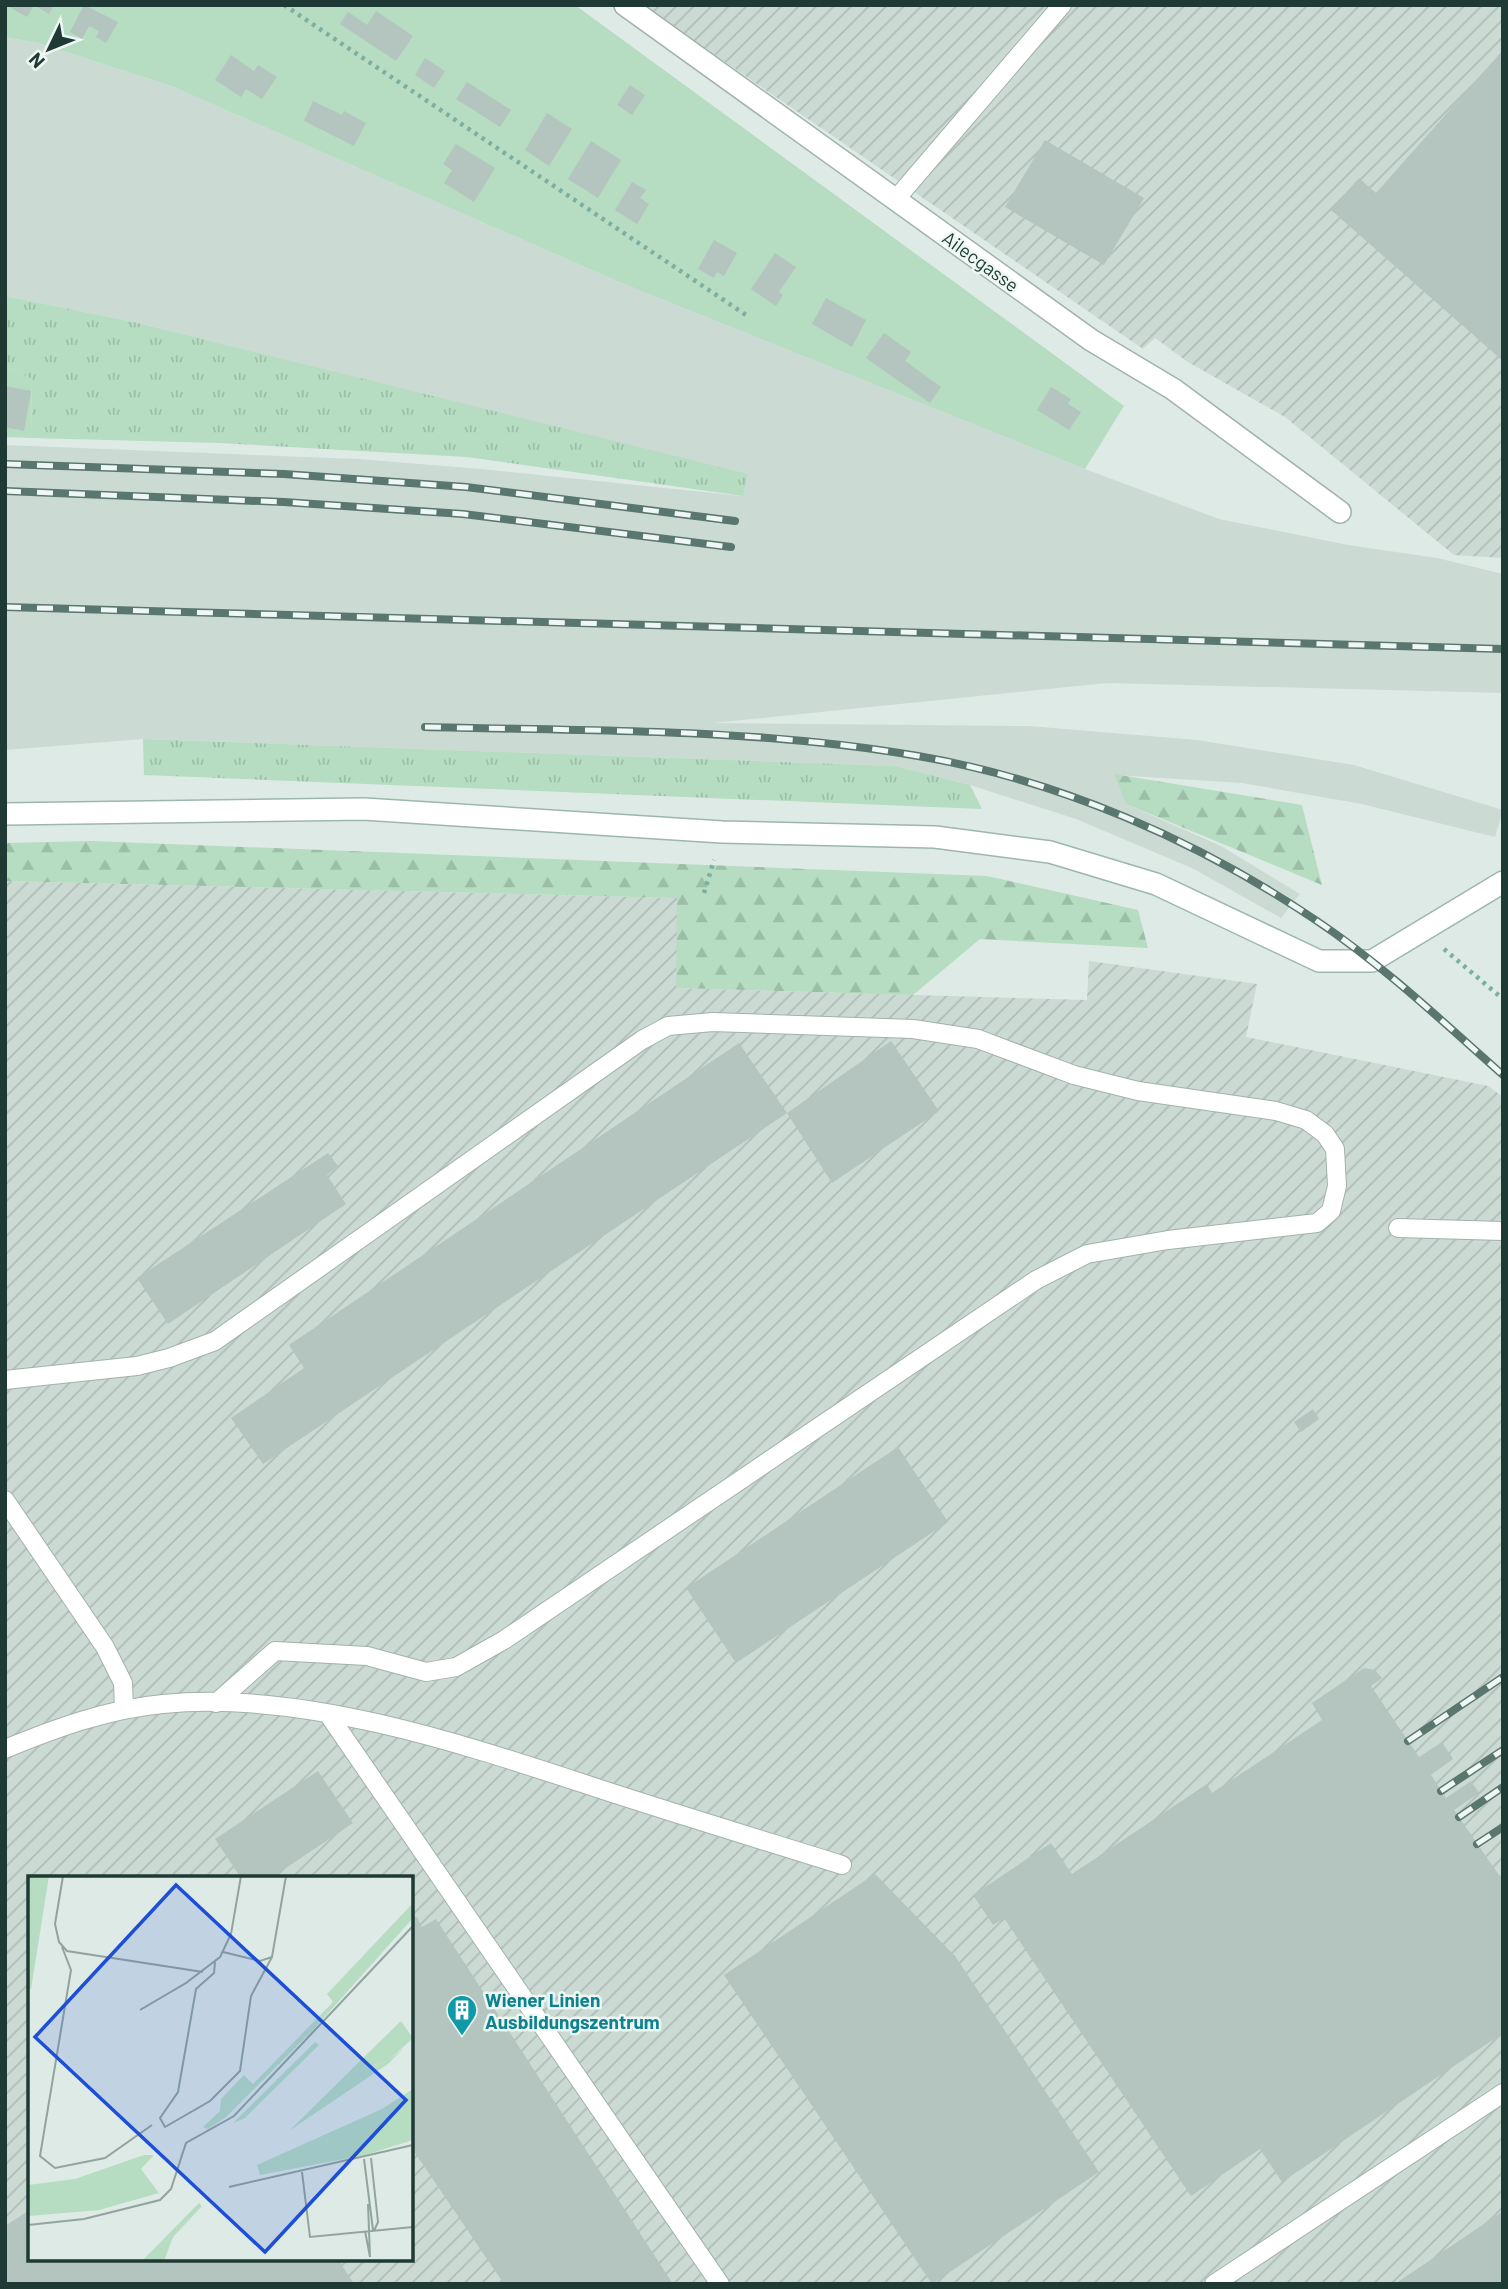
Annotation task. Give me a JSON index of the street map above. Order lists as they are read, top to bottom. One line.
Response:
{"streets":{"street":["Ailecgasse"]},"places":{"building":["Wiener Linien Ausbildungszentrum"]},"north":"bottom left"}
